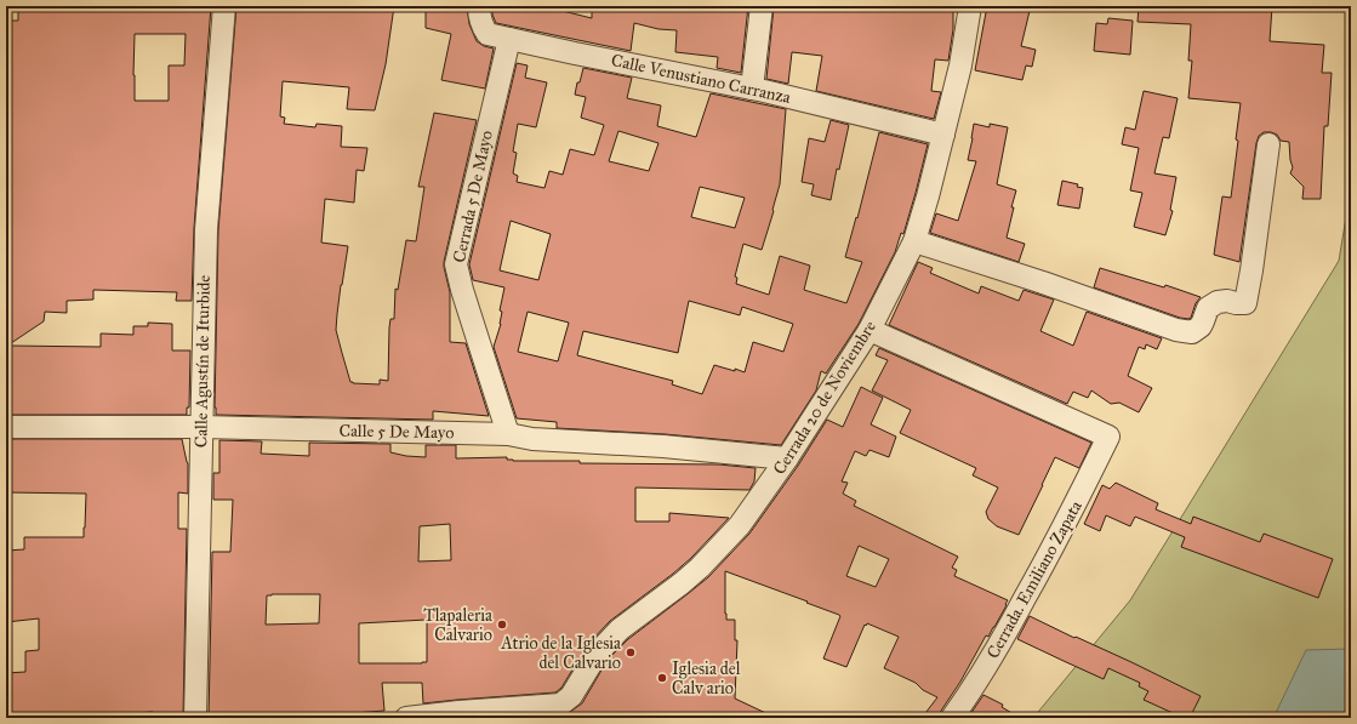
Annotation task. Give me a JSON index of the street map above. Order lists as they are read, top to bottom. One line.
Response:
{"streets":{"street":["Calle Venustiano Carranza","Cerrada 5 De Mayo","Calle Agustín de Iturbide","Cerrada 20 de Noviembre","Calle 5 De Mayo","Cerrada. Emiliano Zapata"]},"crossings":[["Calle Venustiano Carranza","Cerrada 5 De Mayo"],["Calle Venustiano Carranza","Cerrada 20 de Noviembre"],["Cerrada 5 De Mayo","Calle 5 De Mayo"],["Calle Agustín de Iturbide","Calle 5 De Mayo"],["Cerrada 20 de Noviembre","Calle 5 De Mayo"],["Cerrada 20 de Noviembre","Cerrada. Emiliano Zapata"]],"places":["Tlapaleria Calvario","Atrio de la Iglesia del Calvario","Iglesia del Calv ario"]}
